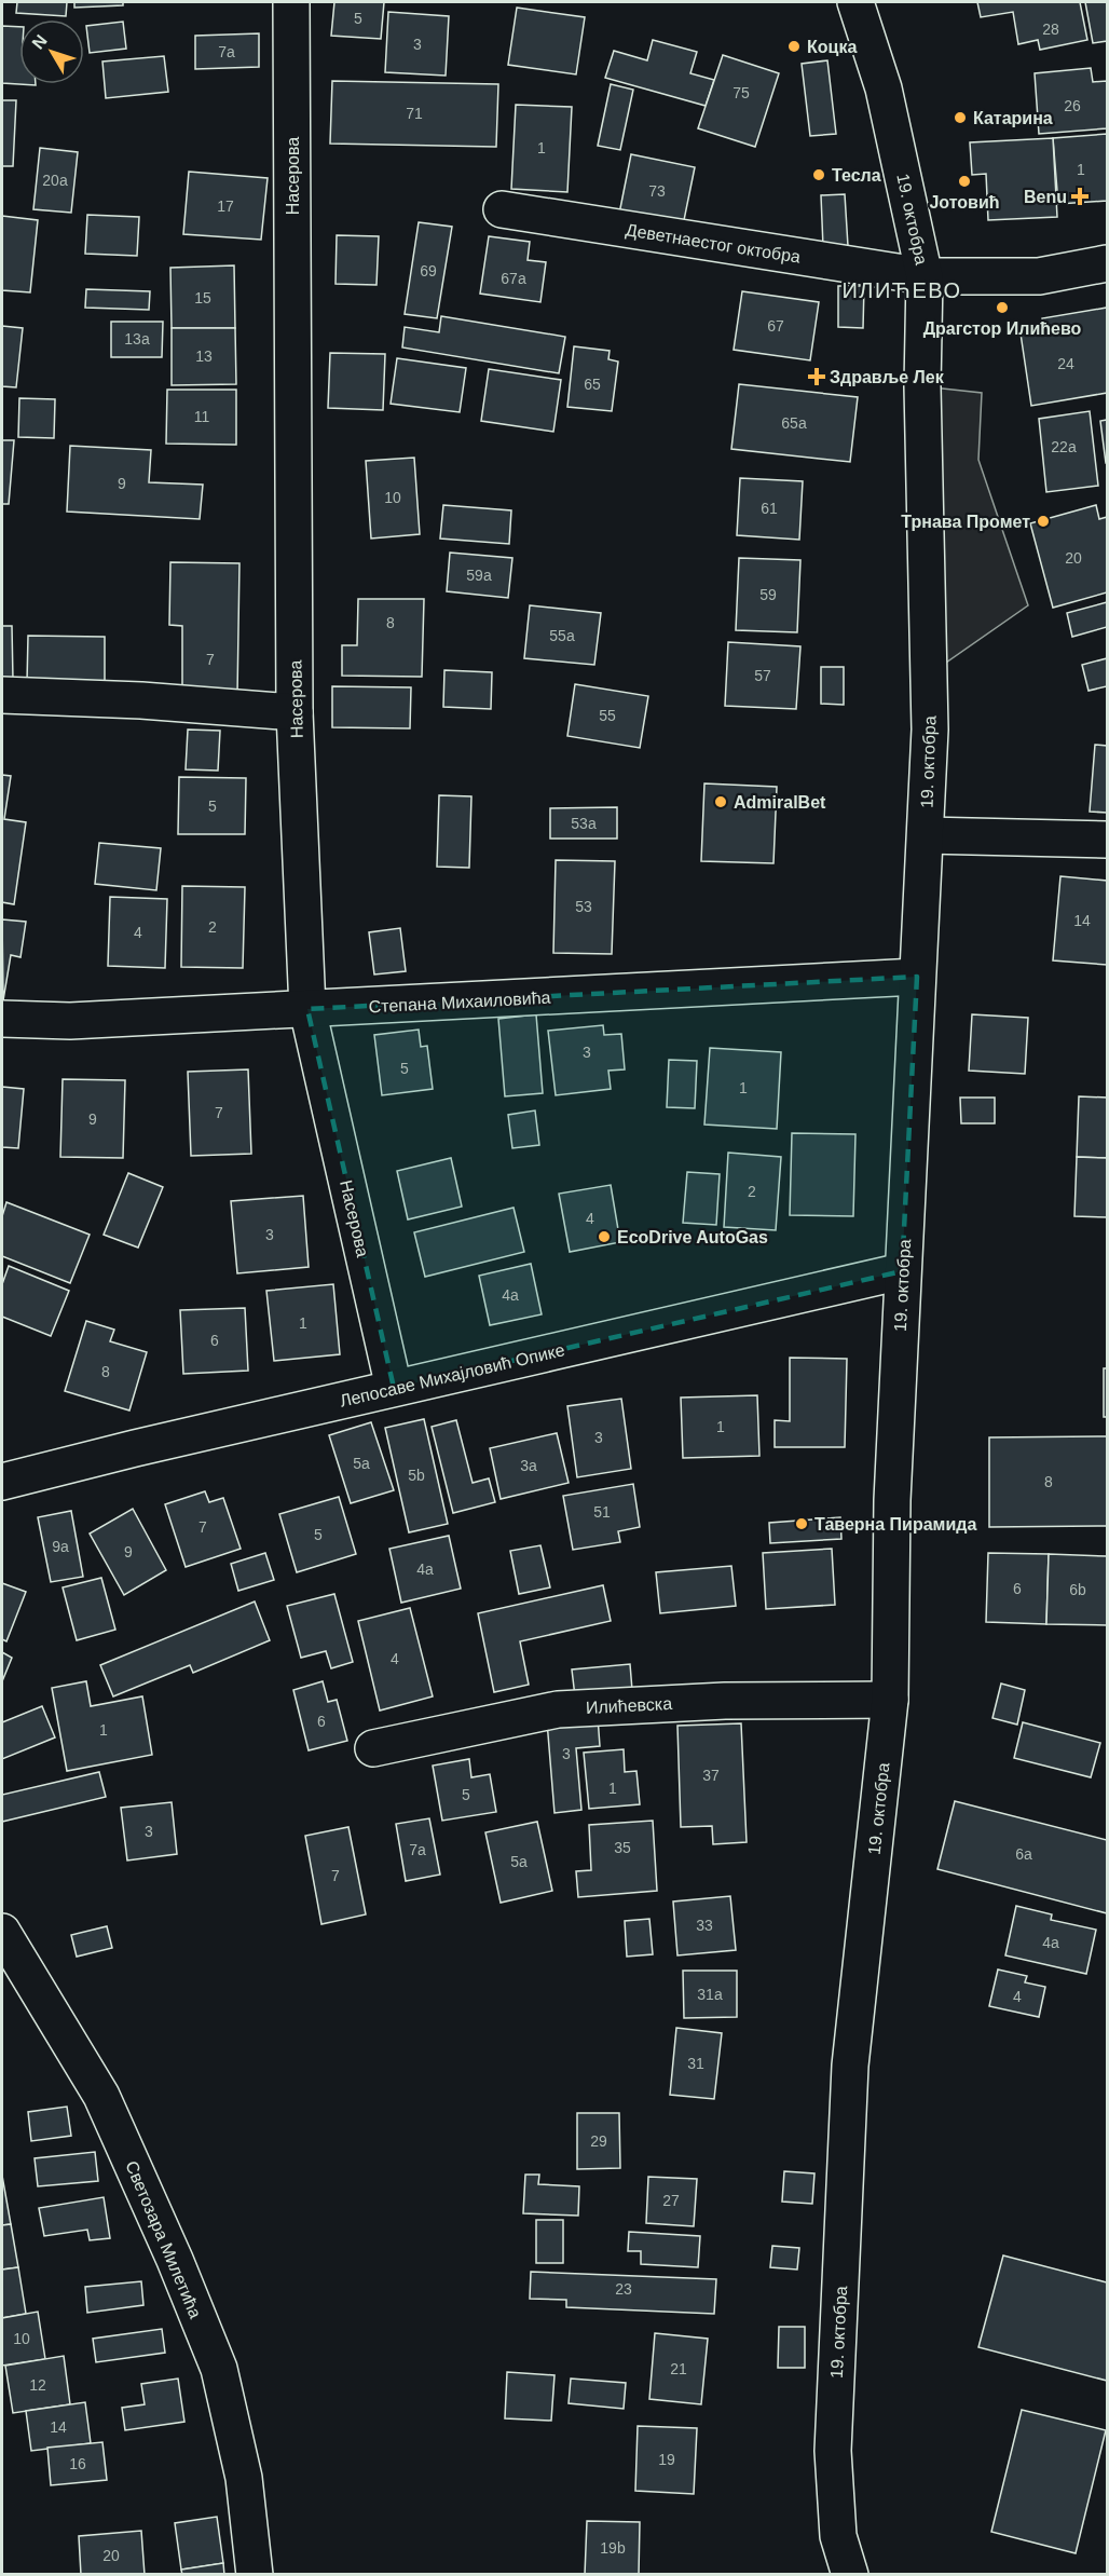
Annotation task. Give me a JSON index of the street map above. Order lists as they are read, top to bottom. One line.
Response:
{"streets":{"street":["Насерова","19. октобра","Деветнаестог октобра","Степана Михаиловића","Лепосаве Михајловић Опике","Илићевска","Светозара Милетића"]},"crossings":[["Насерова","Степана Михаиловића"],["Насерова","Лепосаве Михајловић Опике"],["19. октобра","Деветнаестог октобра"],["19. октобра","Степана Михаиловића"],["19. октобра","Лепосаве Михајловић Опике"],["19. октобра","Илићевска"]],"districts":["ИЛИЋЕВО"],"places":{"other":["Коцка","Катарина","Тесла","Јотовић","Драгстор Илићево","Трнава Промет","AdmiralBet","EcoDrive AutoGas","Таверна Пирамида"],"health":["Benu","Здравље Лек"]},"house_numbers":["5","28","3","7a","75","26","71","1","1","20a","73","17","69","67a","15","67","13a","13","24","65","11","65a","22a","9","10","61","20","59a","59","8","55a","7","57","55","5","53a","53","14","2","4","3","5","1","7","9","2","4","3","4a","1","6","8","1","3","5a","3a","5b","8","51","7","5","9a","9","4a","6","6b","4","6","1","3","37","1","5","3","35","7a","6a","5a","7","33","4a","31a","4","31","29","27","23","10","21","12","14","19","16","19b","20"],"north":"top left"}
